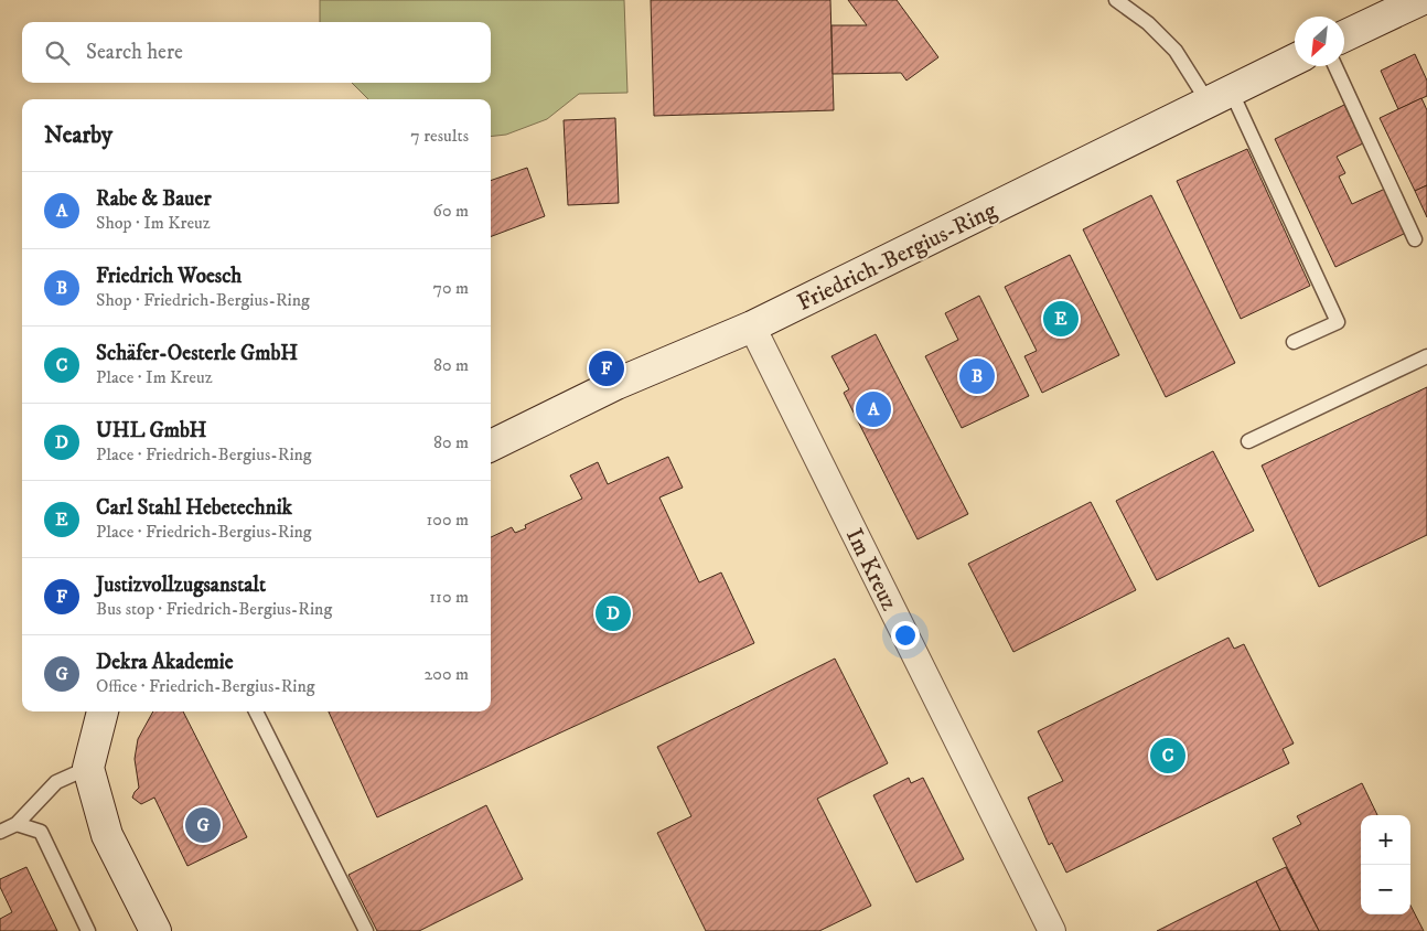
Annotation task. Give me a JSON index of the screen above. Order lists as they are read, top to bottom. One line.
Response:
{"streets":{"street":["Friedrich-Bergius-Ring","Im Kreuz"]},"crossings":[["Friedrich-Bergius-Ring","Im Kreuz"]],"north":"bottom left","page":{"search":"Search here","heading":["Nearby","7 results"],"list":[{"mark":"A","name":"Rabe & Bauer","note":"Shop · Im Kreuz","value":"60 m"},{"mark":"B","name":"Friedrich Woesch","note":"Shop · Friedrich-Bergius-Ring","value":"70 m"},{"mark":"C","name":"Schäfer-Oesterle GmbH","note":"Place · Im Kreuz","value":"80 m"},{"mark":"D","name":"UHL GmbH","note":"Place · Friedrich-Bergius-Ring","value":"80 m"},{"mark":"E","name":"Carl Stahl Hebetechnik","note":"Place · Friedrich-Bergius-Ring","value":"100 m"},{"mark":"F","name":"Justizvollzugsanstalt","note":"Bus stop · Friedrich-Bergius-Ring","value":"110 m"},{"mark":"G","name":"Dekra Akademie","note":"Office · Friedrich-Bergius-Ring","value":"200 m"}],"pins":["E","F","B","A","D","C","G"],"map_buttons":["+","−"]}}
